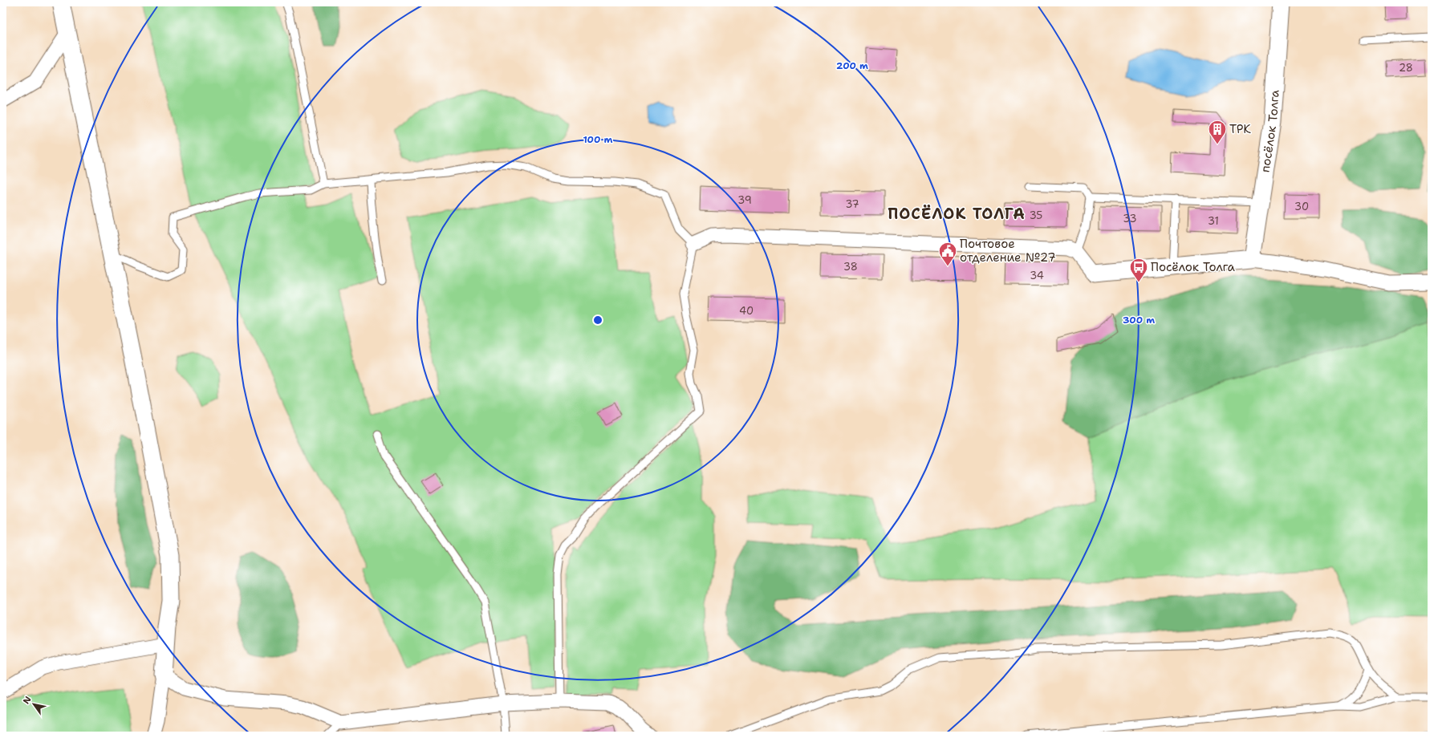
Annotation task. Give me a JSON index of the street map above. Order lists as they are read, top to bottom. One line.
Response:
{"streets":{"street":["посёлок Толга"]},"districts":["ПОСЁЛОК ТОЛГА"],"places":{"building":["ТРК"],"public building":["Почтовое отделение №27"],"bus stop":["Посёлок Толга"]},"house_numbers":["28","39","37","30","35","33","31","38","34","40"],"north":"top left","rings":["200 m","100 m","300 m"]}
